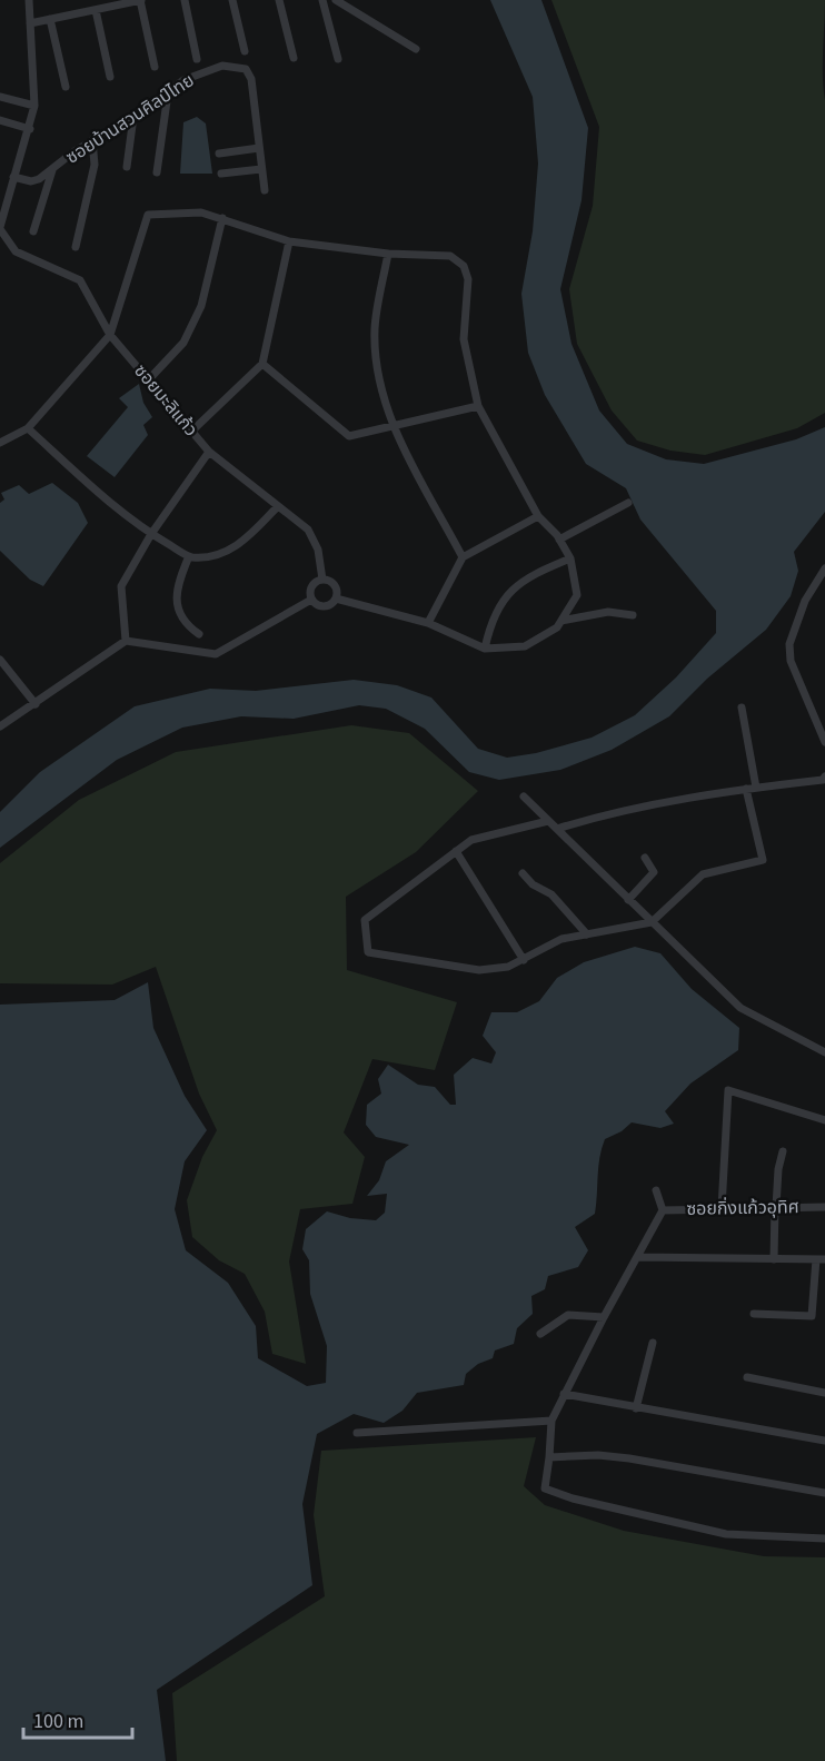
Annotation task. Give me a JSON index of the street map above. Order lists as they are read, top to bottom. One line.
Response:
{"streets":{"street":["ซอยบ้านสวนศิลป์ไทย","ซอยมะลิแก้ว","ซอยกิ่งแก้วอุทิศ"]},"crossings":[["ซอยบ้านสวนศิลป์ไทย","ซอยมะลิแก้ว"]],"scale_bar":"100 m"}
